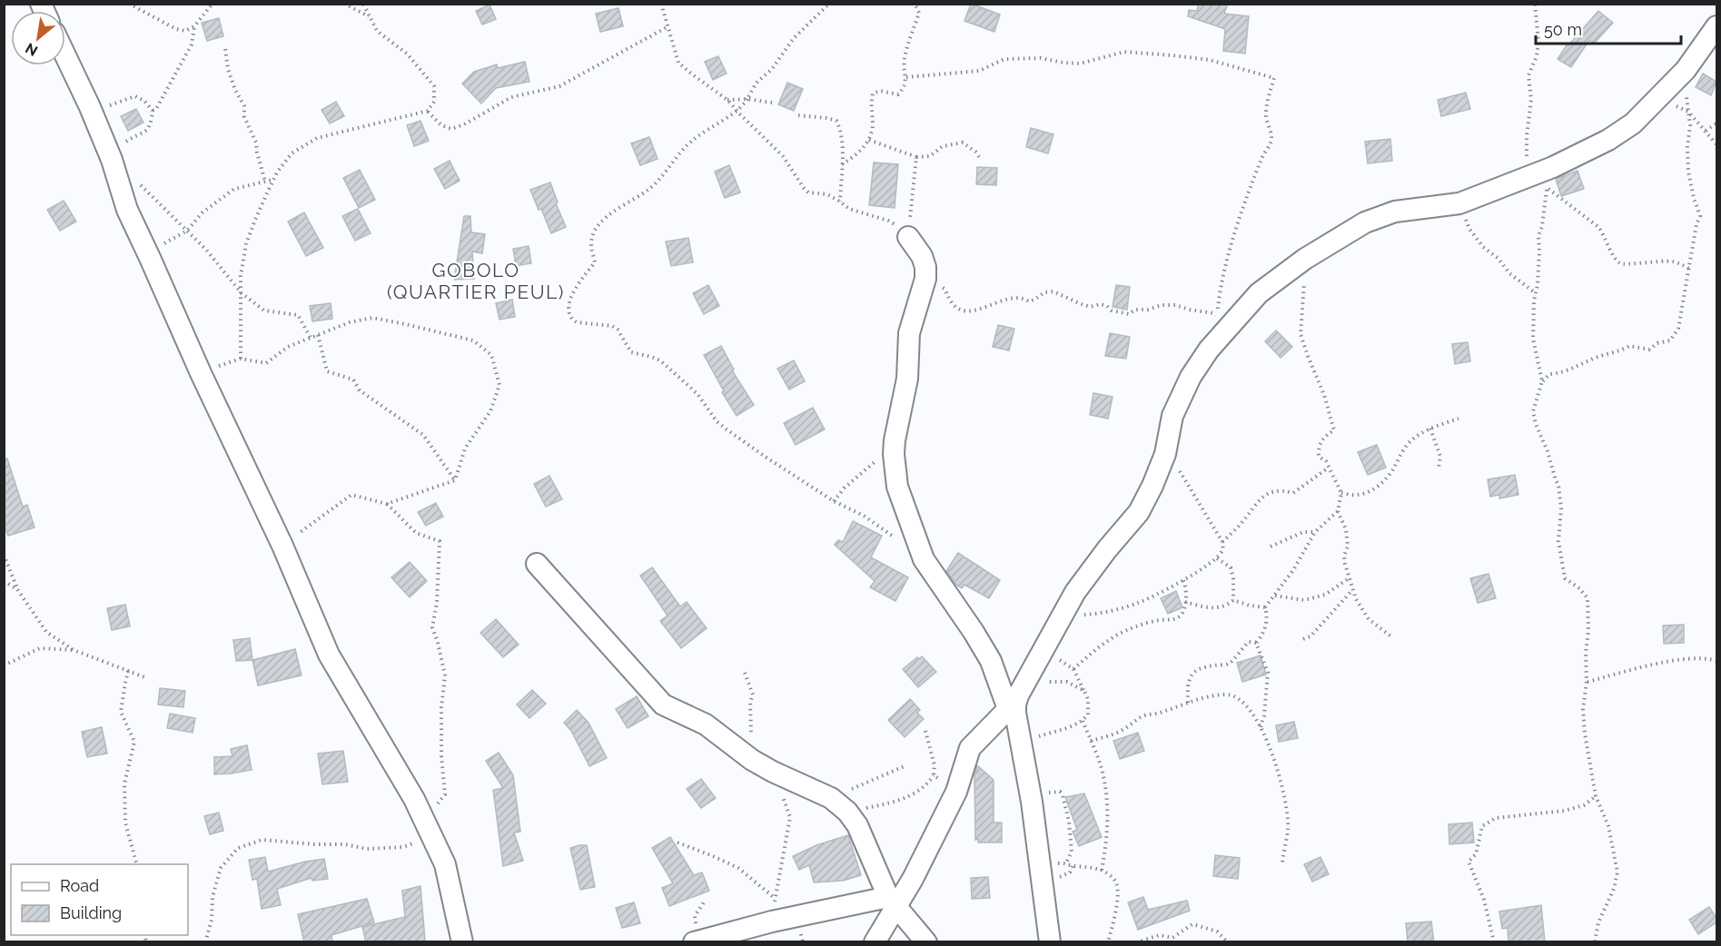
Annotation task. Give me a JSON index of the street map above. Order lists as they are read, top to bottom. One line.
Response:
{"districts":["GOBOLO (QUARTIER PEUL)"],"legend":["Road","Building"],"scale_bar":"50 m","north":"bottom left"}
